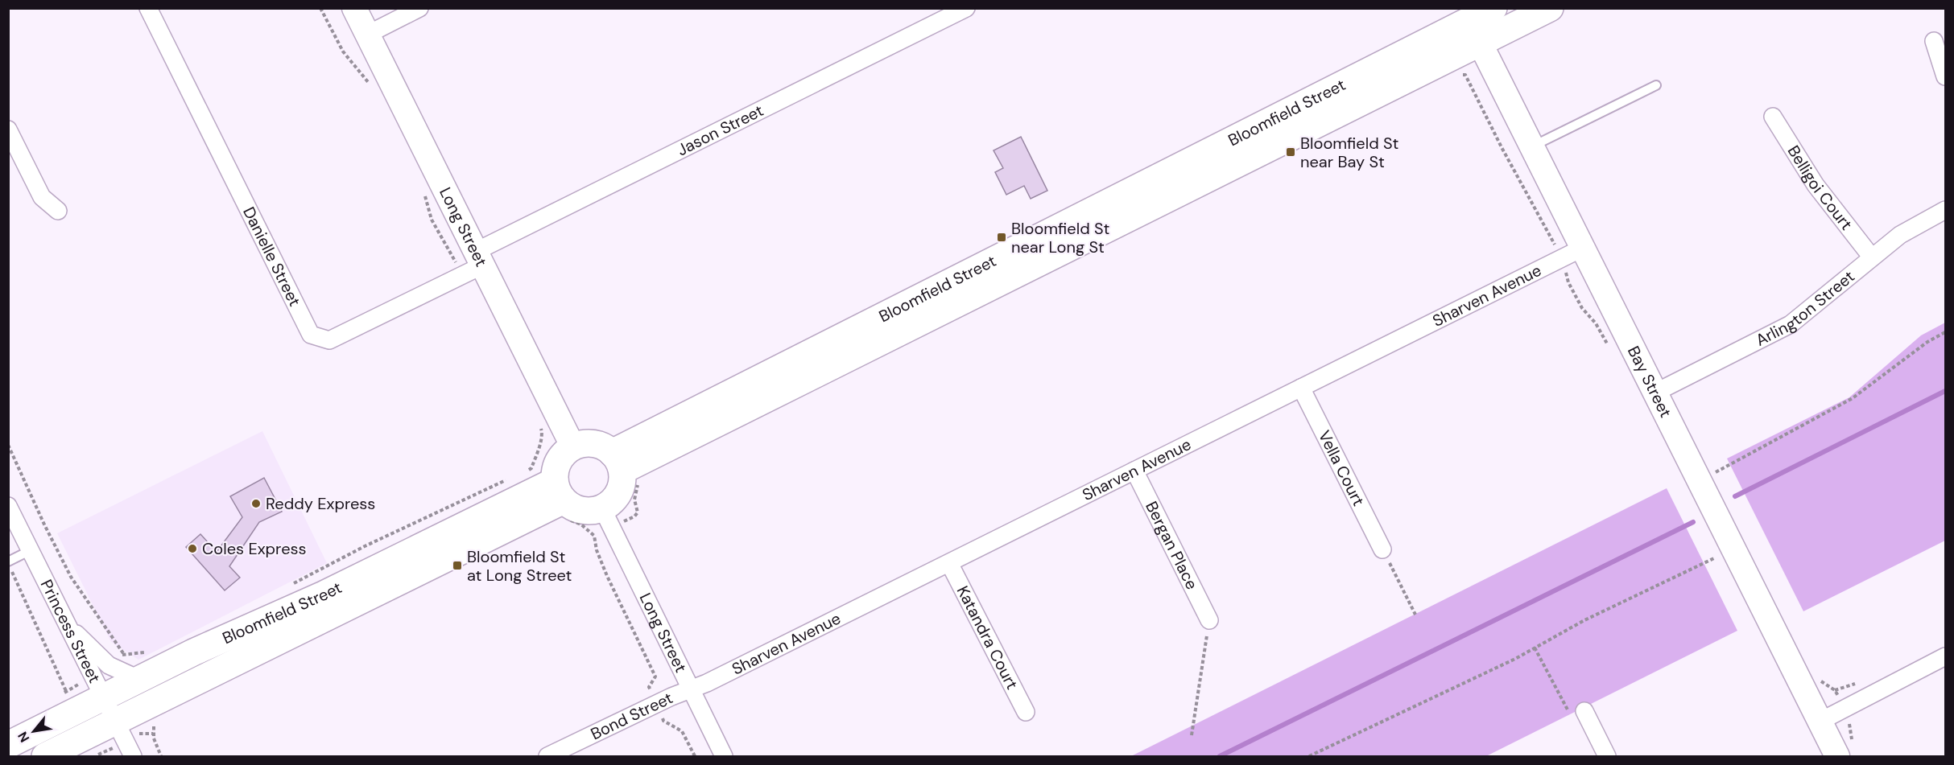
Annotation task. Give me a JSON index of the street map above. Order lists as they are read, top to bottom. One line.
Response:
{"streets":{"highway":["Bloomfield Street"],"street":["Jason Street","Belligoi Court","Long Street","Danielle Street","Sharven Avenue","Arlington Street","Bay Street","Vella Court","Bergan Place","Princess Street","Katandra Court","Bond Street"]},"crossings":[["Bloomfield Street","Long Street"],["Bloomfield Street","Bay Street"],["Bloomfield Street","Princess Street"],["Jason Street","Long Street"],["Jason Street","Danielle Street"],["Belligoi Court","Arlington Street"],["Long Street","Danielle Street"],["Long Street","Sharven Avenue"],["Long Street","Bond Street"],["Sharven Avenue","Bay Street"],["Sharven Avenue","Vella Court"],["Sharven Avenue","Bergan Place"],["Sharven Avenue","Katandra Court"],["Sharven Avenue","Bond Street"],["Arlington Street","Bay Street"]],"places":{"transit":["Bloomfield St near Bay St","Bloomfield St near Long St","Bloomfield St at Long Street"],"other":["Reddy Express","Coles Express"]},"north":"bottom left"}
